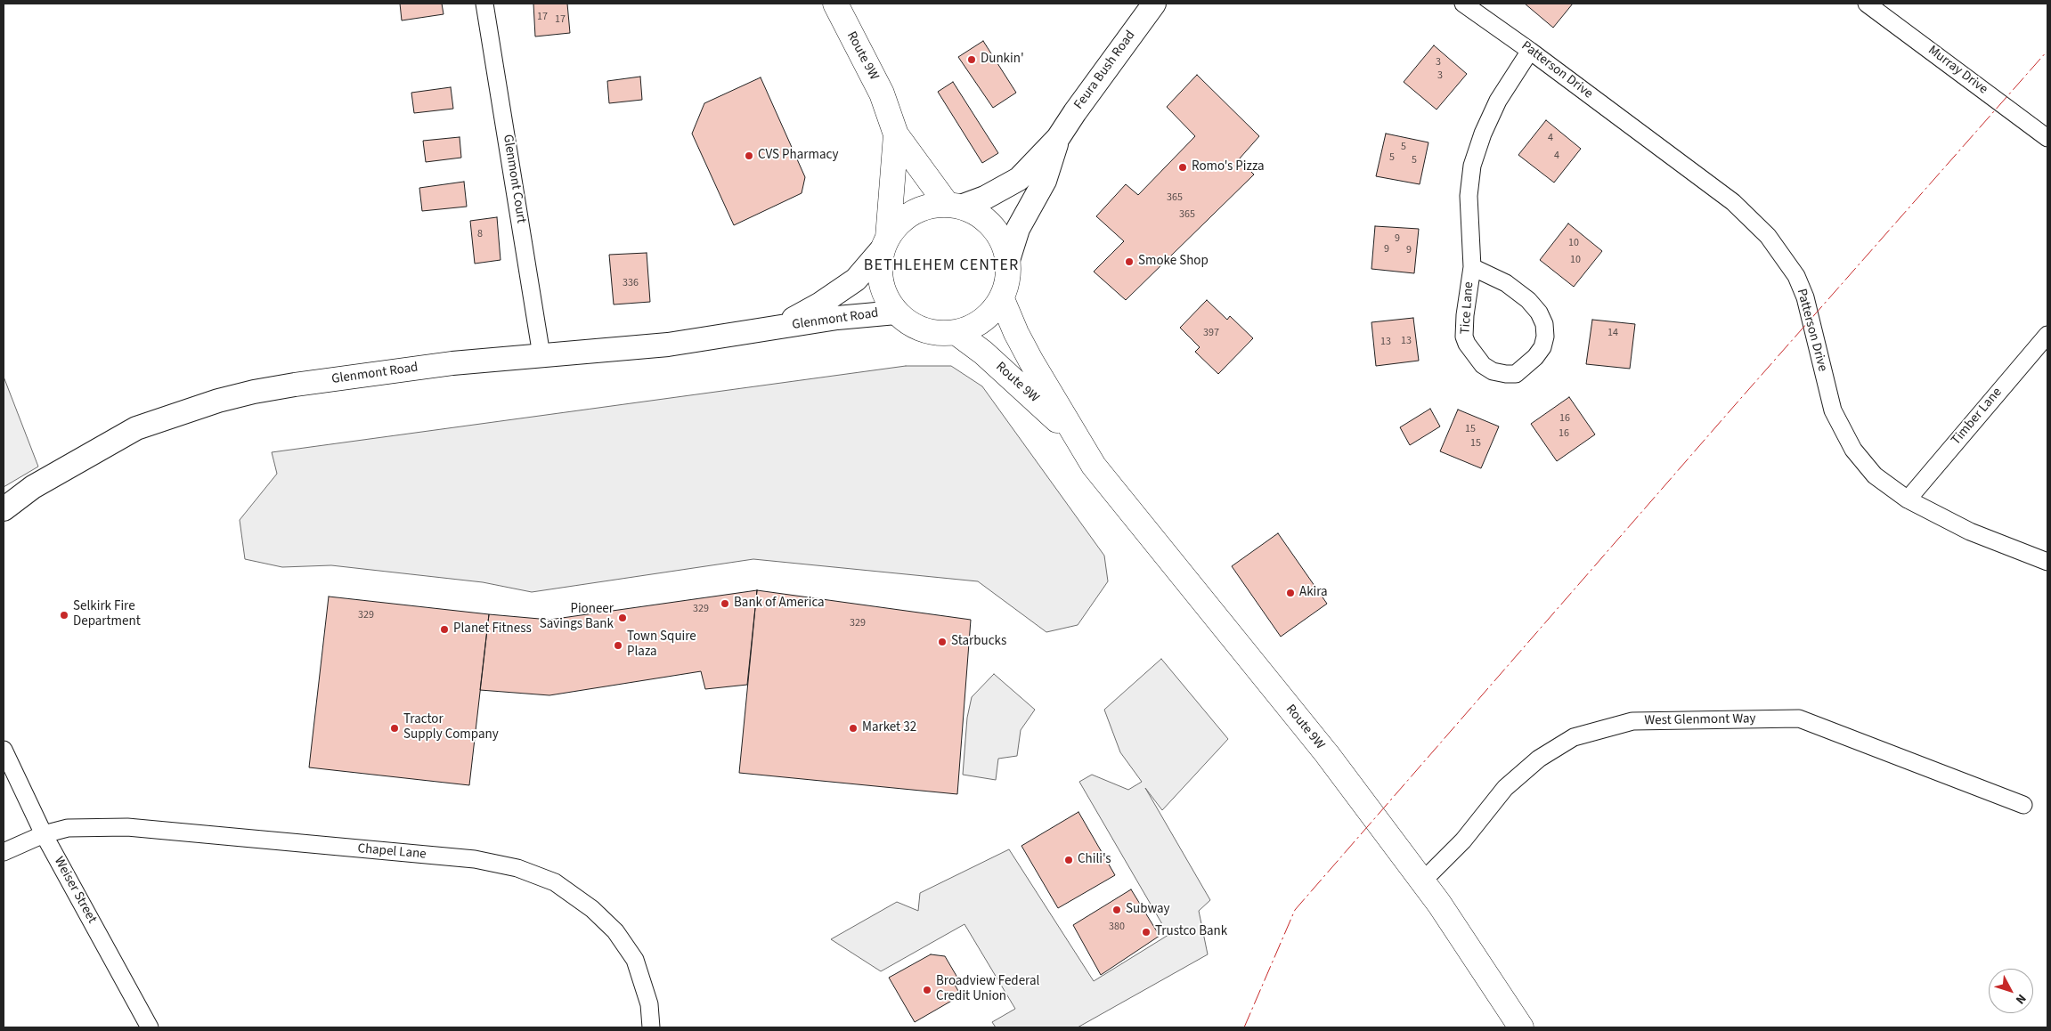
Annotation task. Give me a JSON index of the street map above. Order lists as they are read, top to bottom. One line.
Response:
{"streets":{"main road":["Route 9W","Feura Bush Road","Glenmont Road"],"street":["Patterson Drive","Murray Drive","Glenmont Court","Tice Lane","Timber Lane","West Glenmont Way","Chapel Lane","Weiser Street"]},"crossings":[["Route 9W","Feura Bush Road"],["Route 9W","Glenmont Road"],["Route 9W","West Glenmont Way"],["Feura Bush Road","Glenmont Road"],["Patterson Drive","Tice Lane"],["Patterson Drive","Timber Lane"],["Glenmont Court","Glenmont Road"],["Chapel Lane","Weiser Street"]],"districts":["BETHLEHEM CENTER"],"places":["Dunkin'","CVS Pharmacy","Romo's Pizza","Smoke Shop","Akira","Bank of America","Selkirk Fire Department","Pioneer Savings Bank","Planet Fitness","Starbucks","Town Squire Plaza","Tractor Supply Company","Market 32","Chili's","Subway","Trustco Bank","Broadview Federal Credit Union"],"house_numbers":["17","17","3","3","4","5","4","5","5","365","365","8","9","10","9","9","10","336","397","14","13","13","16","15","16","15","329","329","329","380"],"north":"bottom right"}
